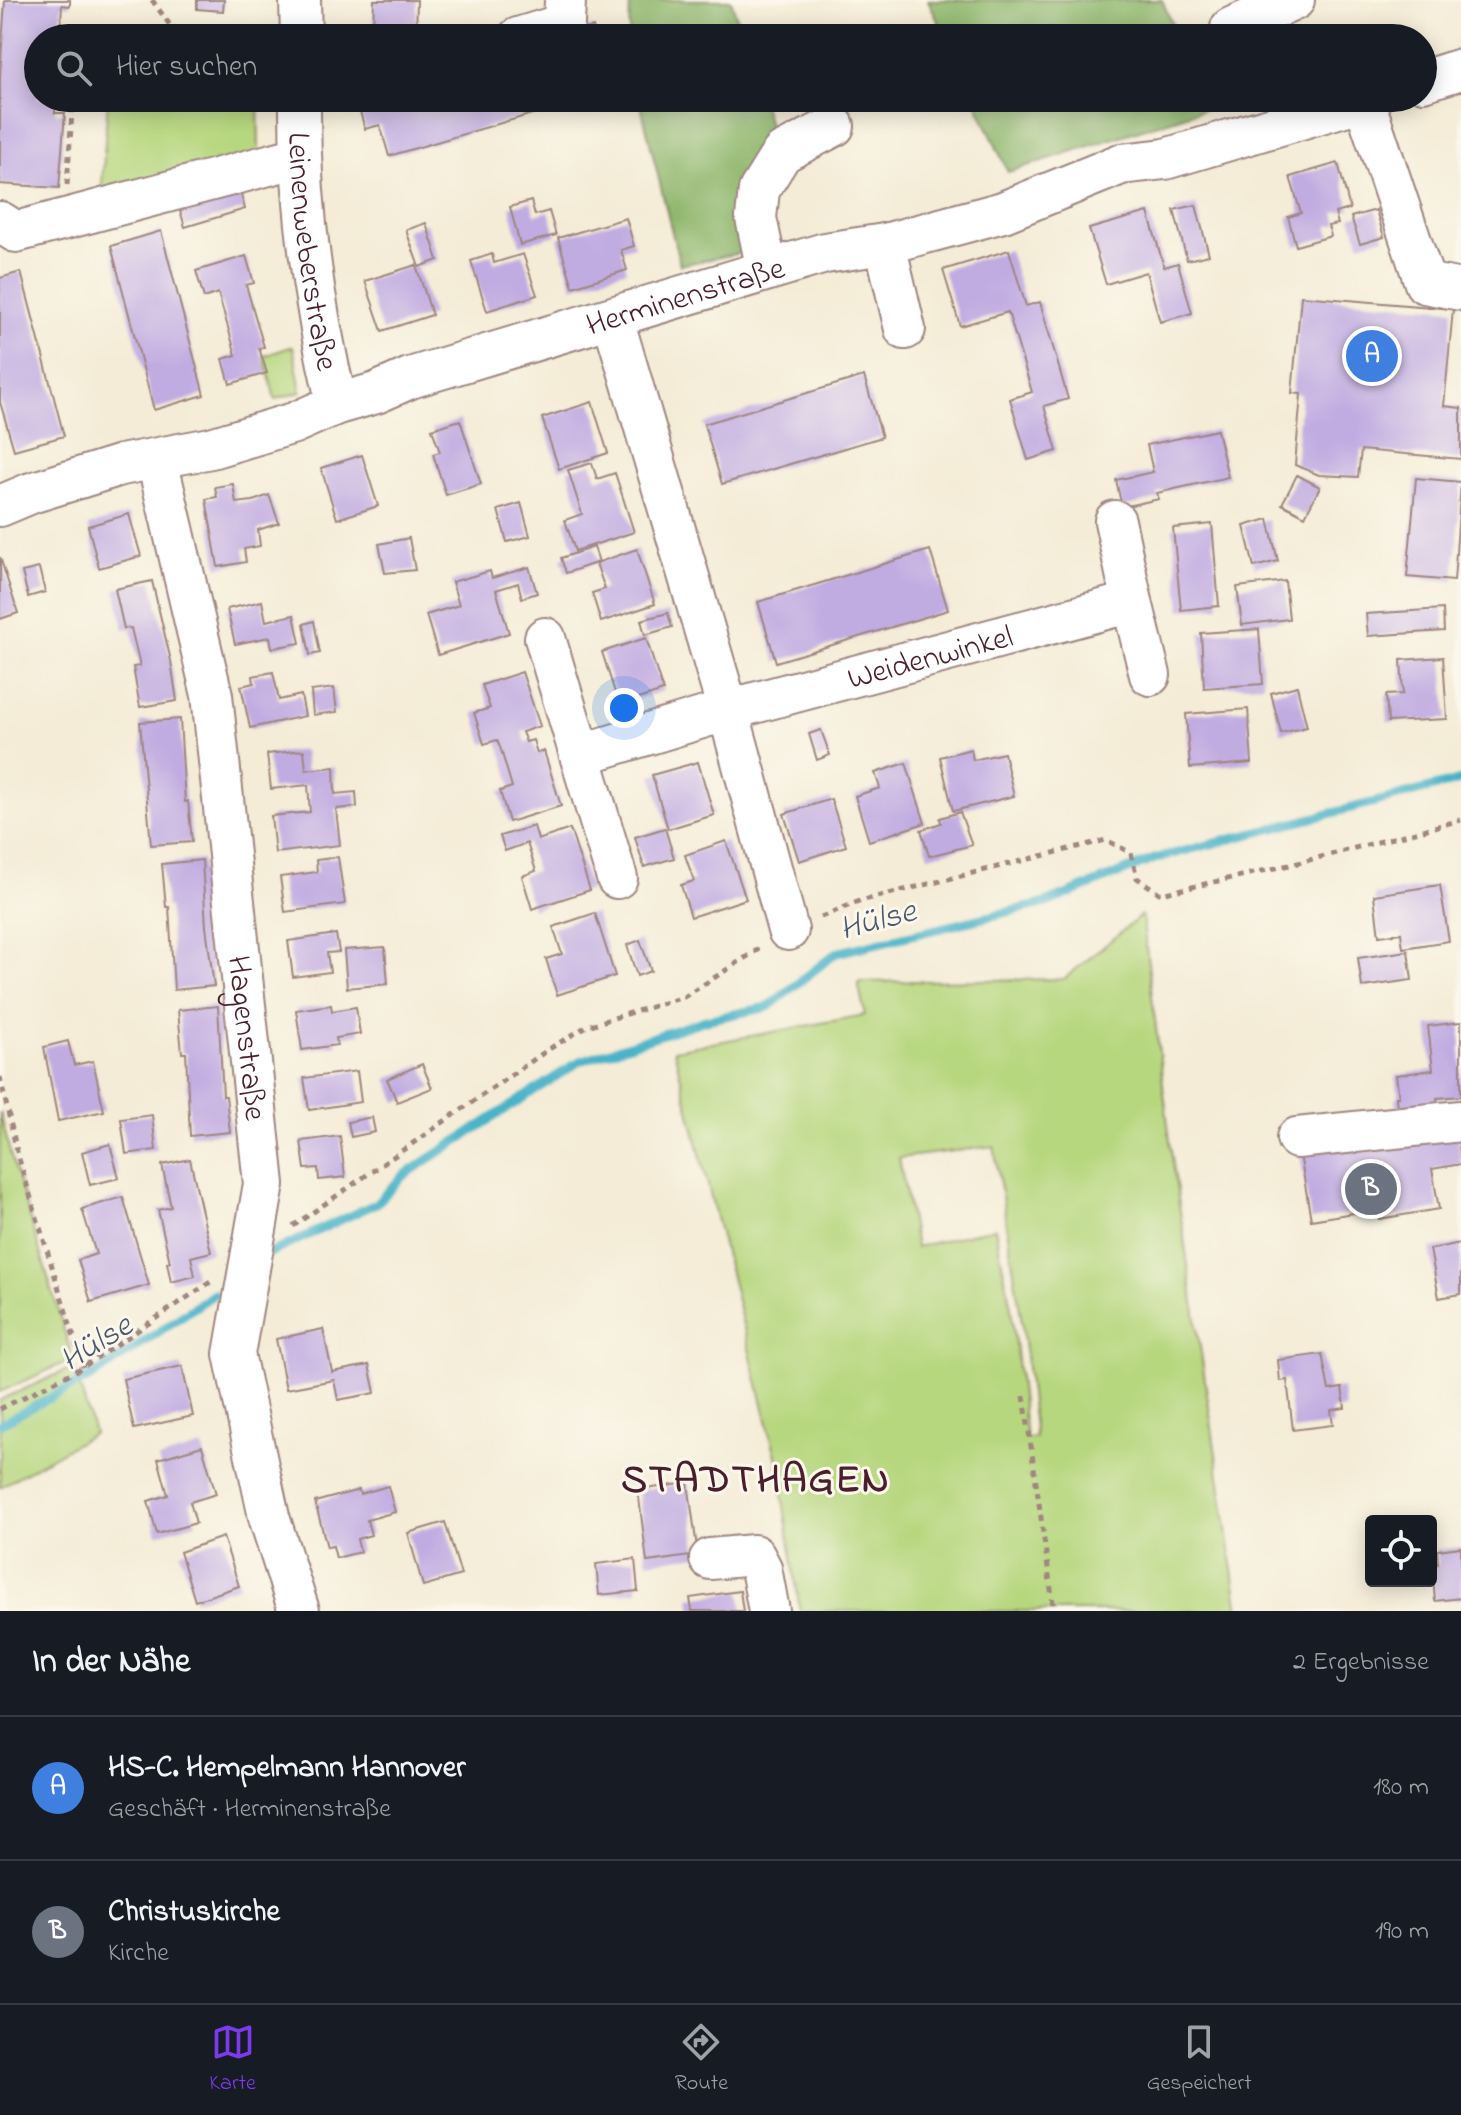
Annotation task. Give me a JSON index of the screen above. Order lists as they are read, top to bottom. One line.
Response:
{"streets":{"street":["Leinenweberstraße","Herminenstraße","Weidenwinkel","Hagenstraße"]},"crossings":[["Leinenweberstraße","Herminenstraße"],["Herminenstraße","Hagenstraße"]],"districts":["STADTHAGEN"],"water":["Hülse"],"page":{"search":"Hier suchen","pins":["A","B"],"heading":["In der Nähe","2 Ergebnisse"],"list":[{"mark":"A","name":"HS-C. Hempelmann Hannover","note":"Geschäft · Herminenstraße","value":"180 m"},{"mark":"B","name":"Christuskirche","note":"Kirche","value":"190 m"}],"nav":["Karte","Route","Gespeichert"]}}
